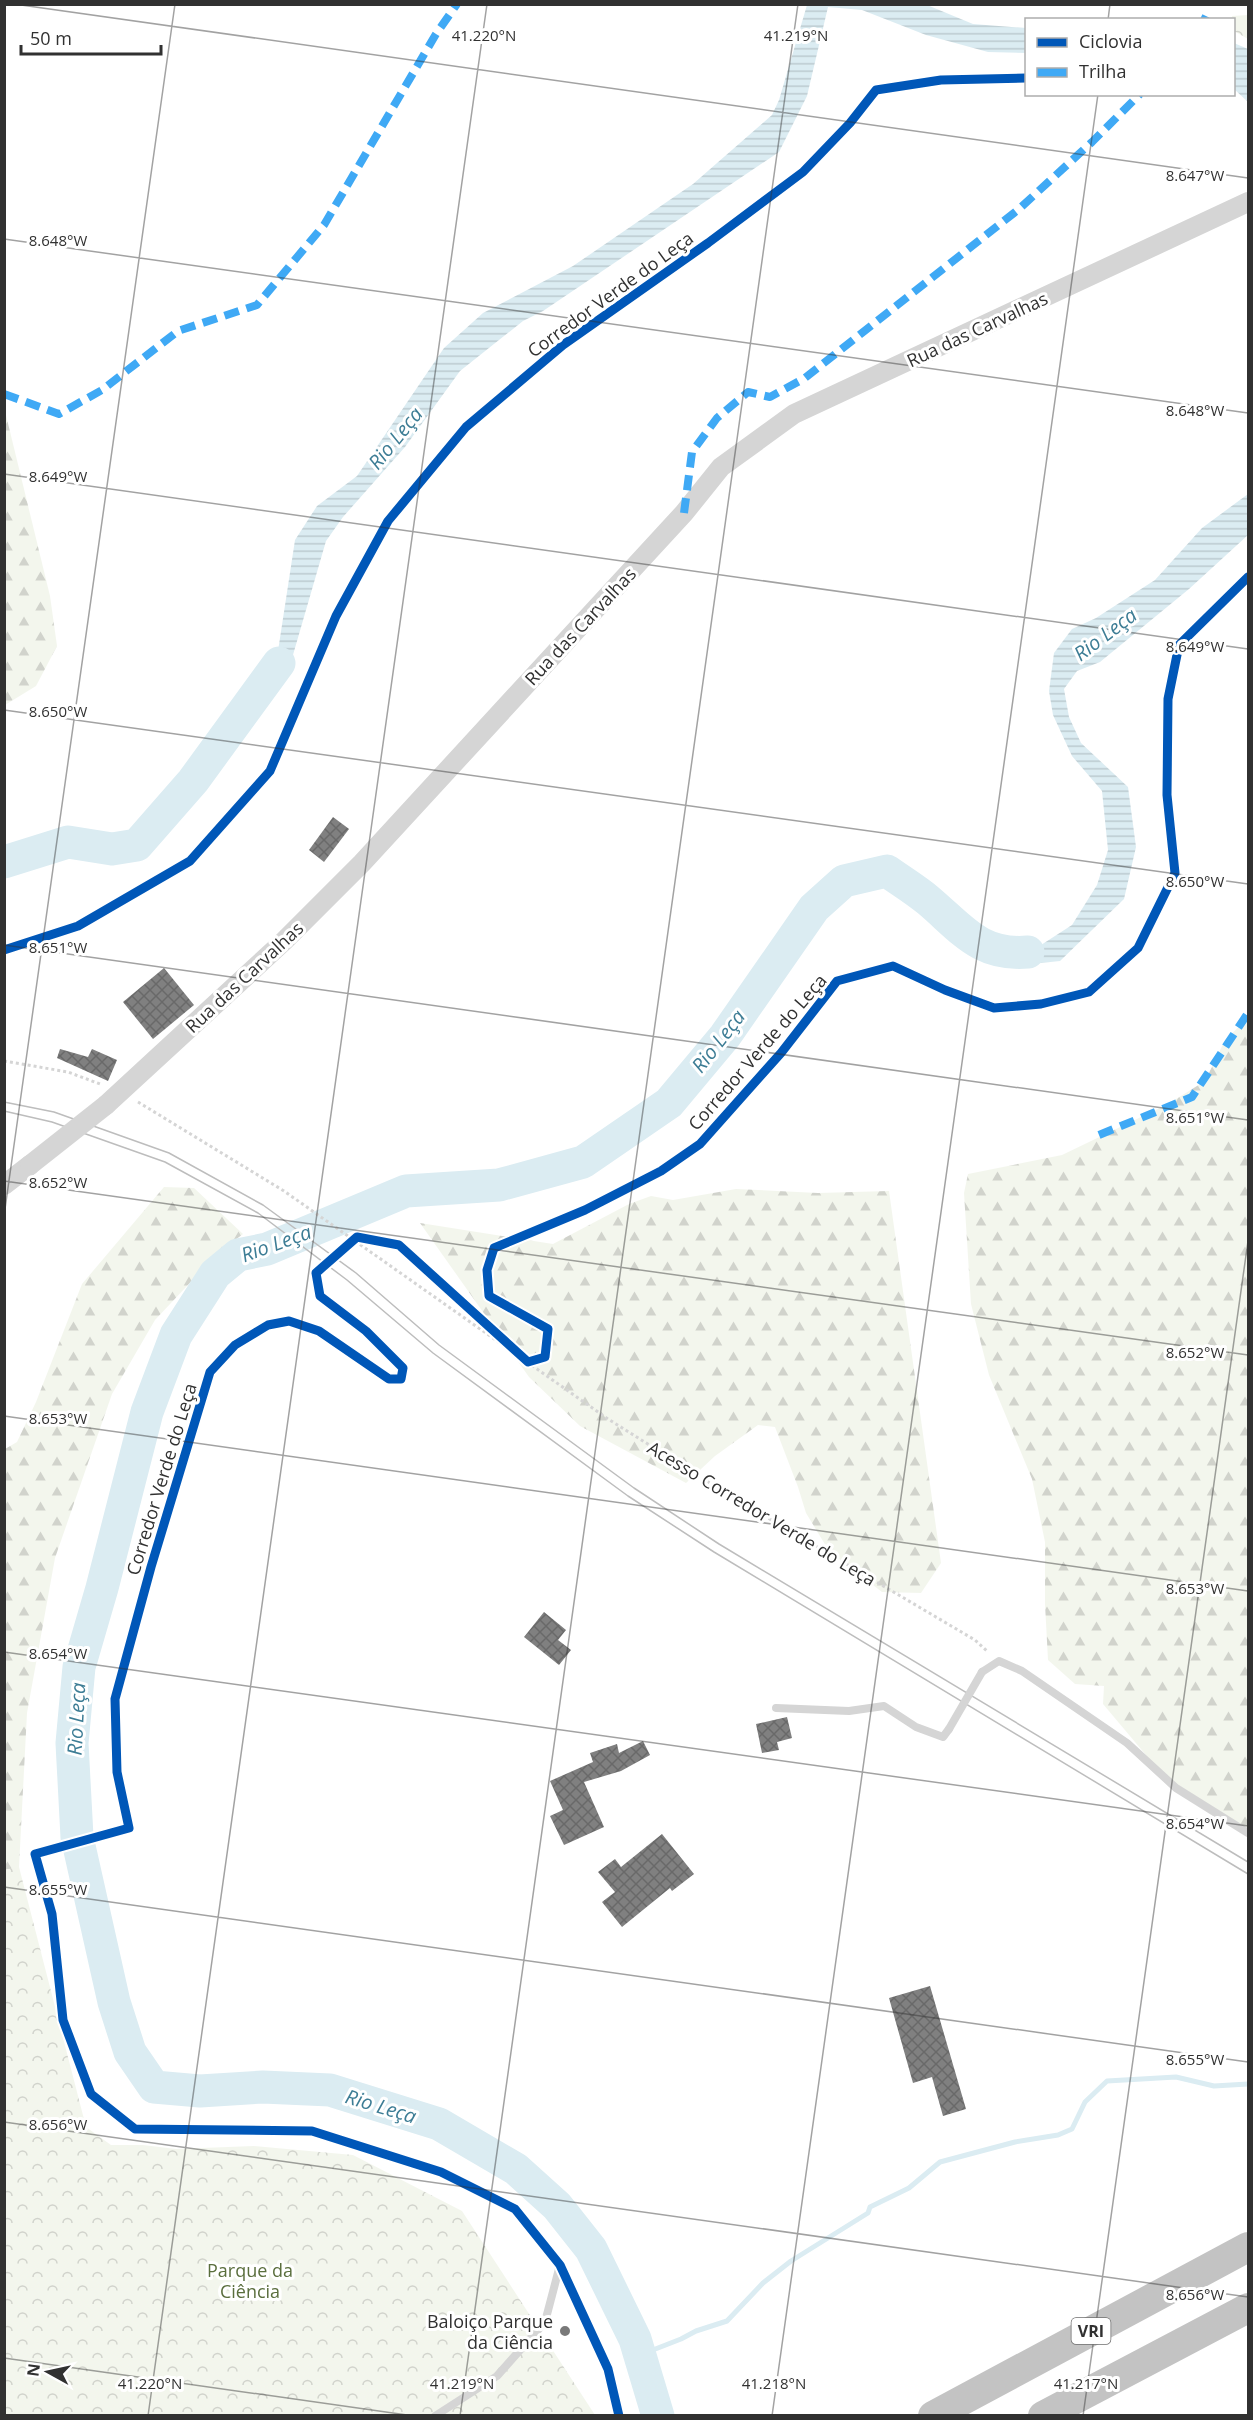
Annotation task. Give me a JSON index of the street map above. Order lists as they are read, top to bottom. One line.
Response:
{"streets":{"highway":["VRI"],"street":["Rua das Carvalhas"],"path":["Acesso Corredor Verde do Leça"],"cycle path":["Corredor Verde do Leça"]},"water":["Rio Leça"],"parks":["Parque da Ciência"],"places":["Baloiço Parque da Ciência"],"legend":["Ciclovia","Trilha"],"scale_bar":"50 m","north":"left","coordinates":["41.220°N","41.219°N","8.647°W","8.648°W","8.649°W","8.650°W","8.651°W","8.652°W","8.653°W","8.654°W","8.655°W","8.656°W","41.218°N","41.217°N"]}
